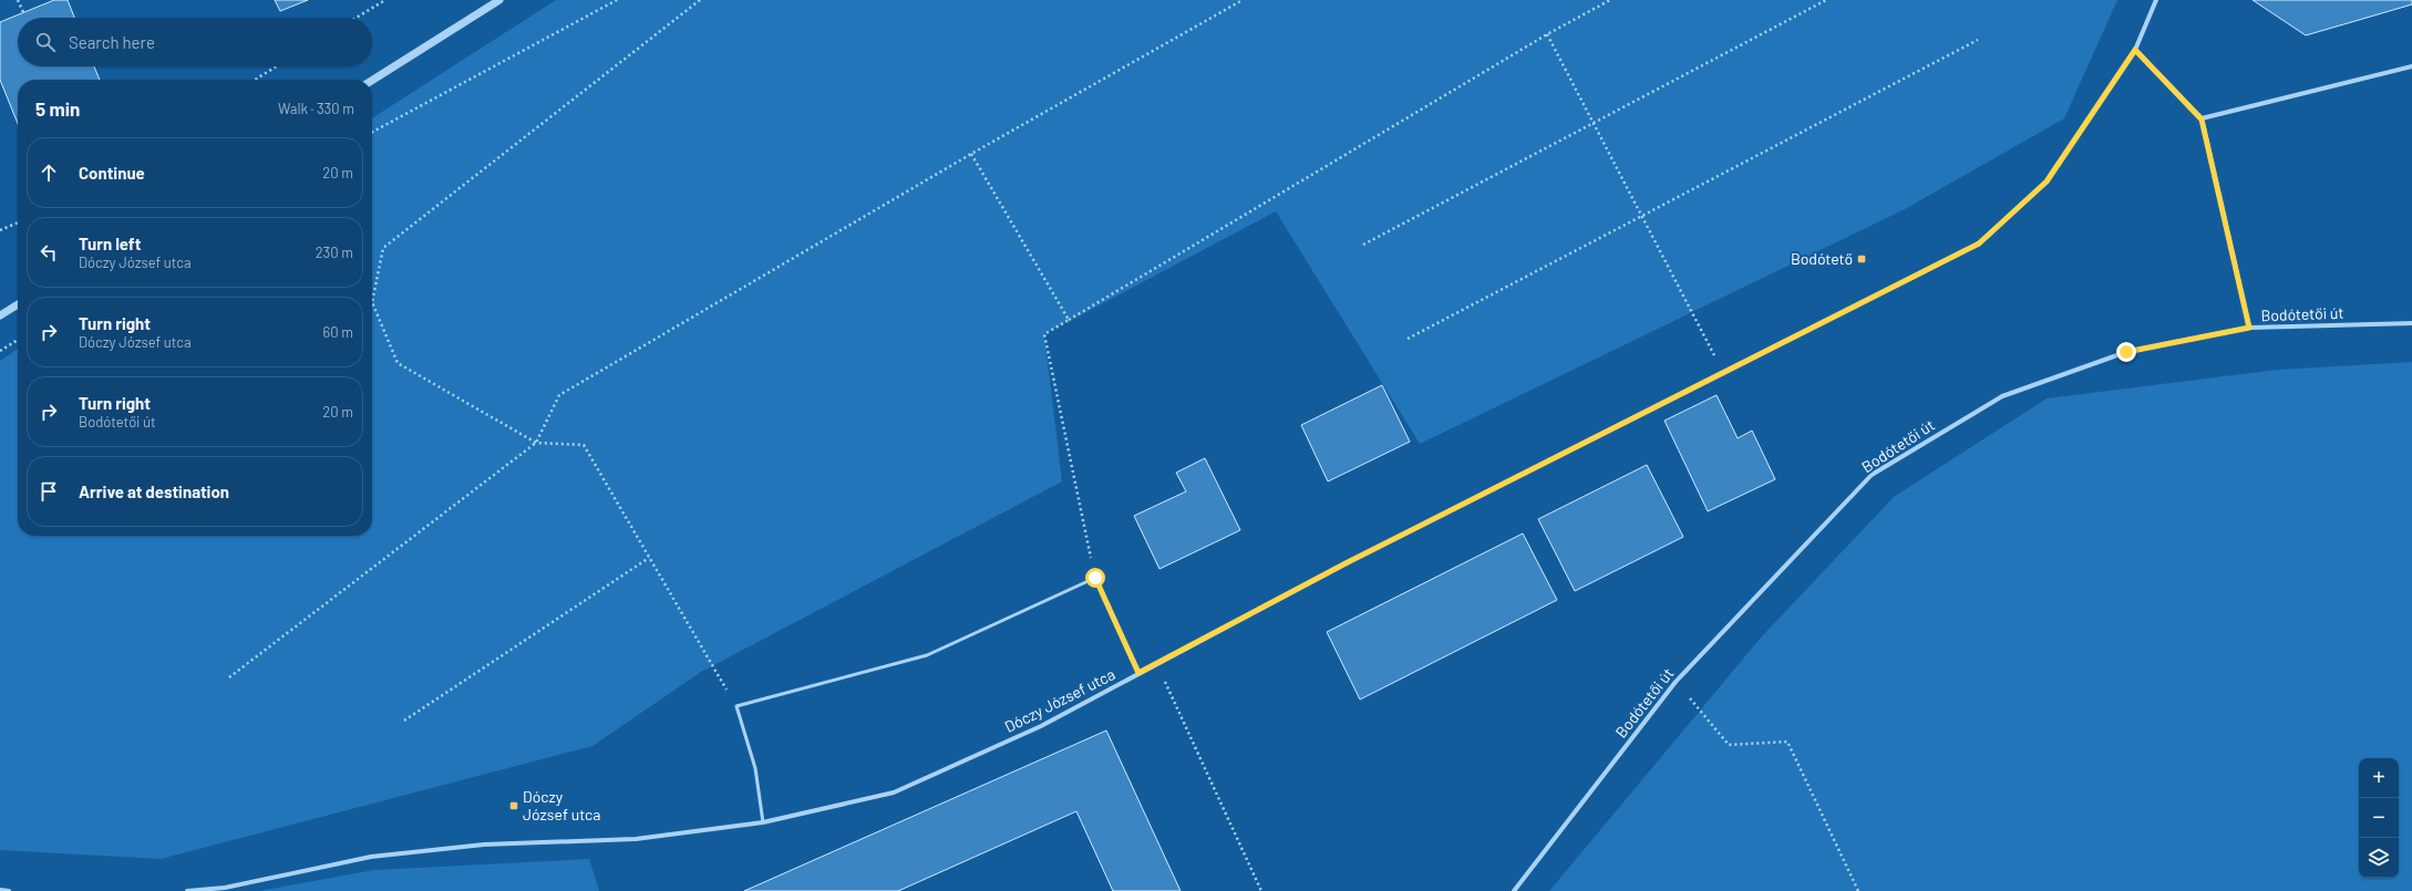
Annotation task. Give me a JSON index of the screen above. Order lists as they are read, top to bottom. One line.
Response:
{"streets":{"street":["Bodótetői út","Dóczy József utca"]},"places":{"transit":["Bodótető","Dóczy József utca"]},"page":{"search":"Search here","heading":["5 min","Walk · 330 m"],"list":[["Continue","20 m"],["Turn left","Dóczy József utca","230 m"],["Turn right","Dóczy József utca","60 m"],["Turn right","Bodótetői út","20 m"],"Arrive at destination"],"map_buttons":["+","−"]}}
